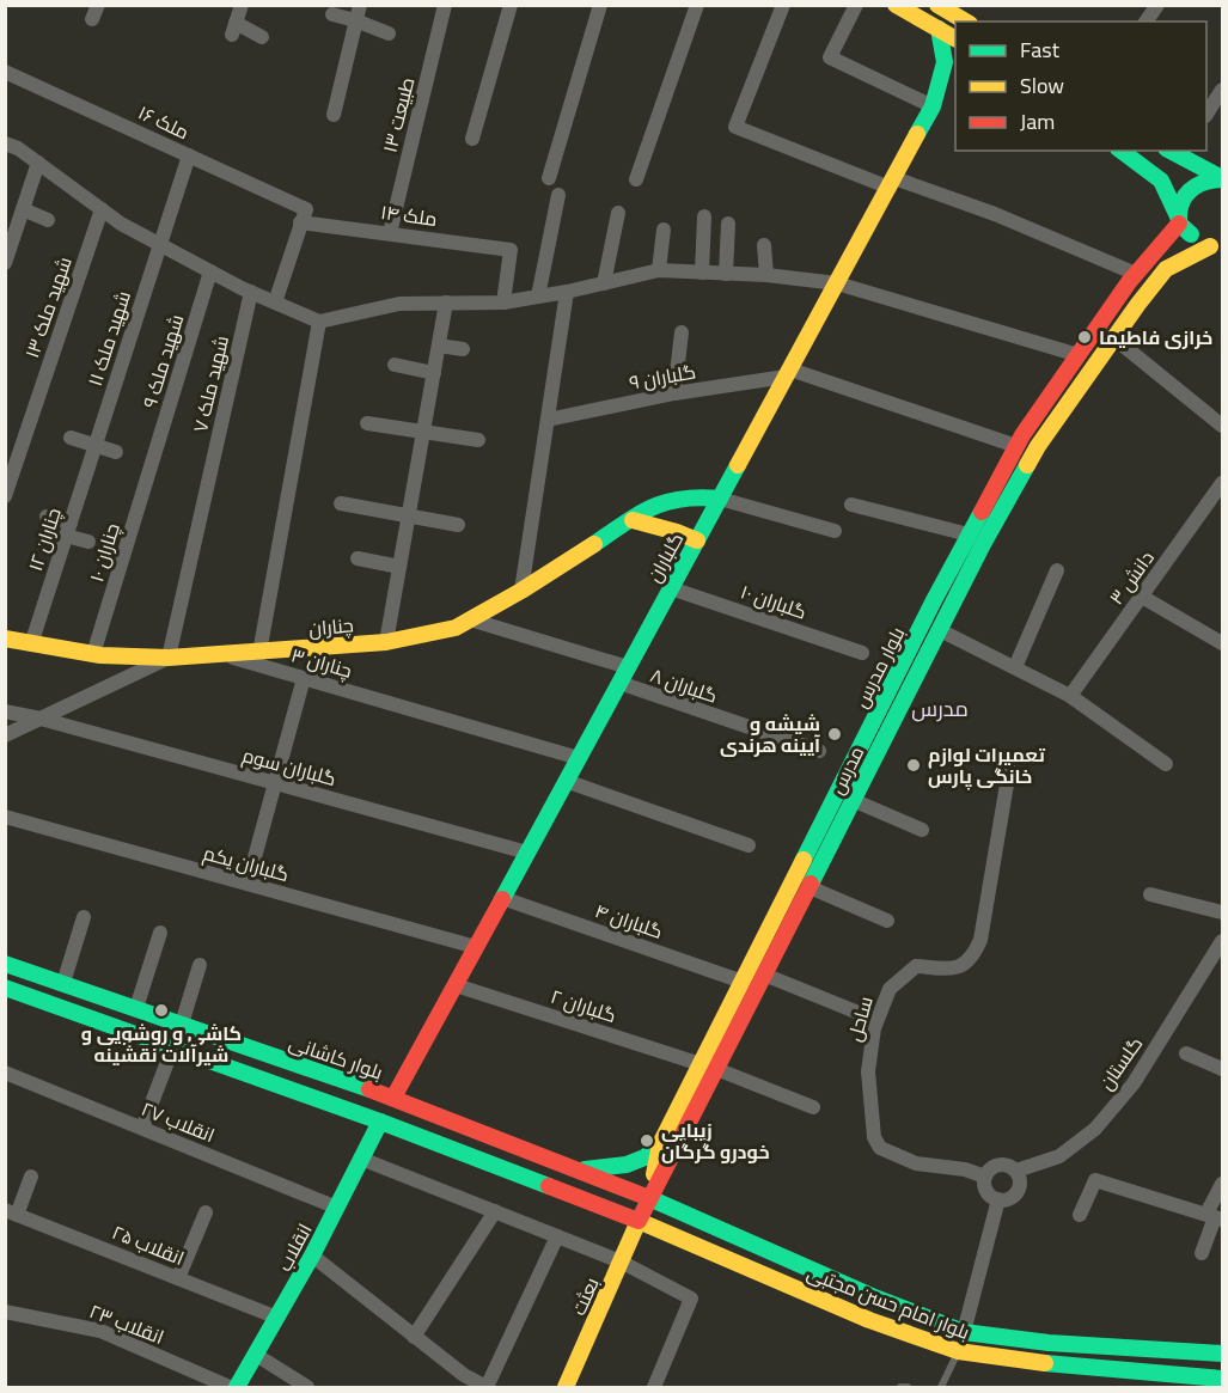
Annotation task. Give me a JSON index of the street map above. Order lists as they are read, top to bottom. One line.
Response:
{"streets":{"main road":["گلباران","چناران","بلوار مدرس","مدرس","بلوار کاشانی","انقلاب","بعثت","بلوار امام حسن مجتبی"],"street":["طبیعت ۱۳","ملک ۱۶","ملک ۱۴","شهید ملک ۱۳","شهید ملک ۱۱","شهید ملک ۹","۹ گلباران","شهید ملک ۷","چناران ۱۲","چناران ۱۰","دانش ۳","گلباران ۱۰","چناران ۳","گلباران ۸","گلباران سوم","گلباران یکم","گلباران ۴","گلباران ۲","ساحل","گلستان","انقلاب ۲۷","انقلاب ۲۵","انقلاب ۲۳"]},"crossings":[["طبیعت ۱۳","ملک ۱۴"],["ملک ۱۶","ملک ۱۴"],["ملک ۱۶","شهید ملک ۱۱"],["شهید ملک ۱۱","چناران ۱۲"],["شهید ملک ۹","چناران ۱۰"],["۹ گلباران","گلباران"],["شهید ملک ۷","چناران"],["چناران ۱۲","چناران"],["چناران ۱۰","چناران"],["گلباران","گلباران ۱۰"],["گلباران","چناران"],["گلباران","چناران ۳"],["گلباران","گلباران ۸"],["گلباران","گلباران سوم"],["گلباران","گلباران یکم"],["گلباران","گلباران ۴"],["گلباران","گلباران ۲"],["گلباران","بلوار کاشانی"],["گلباران","انقلاب"],["چناران","چناران ۳"],["بلوار مدرس","مدرس"],["بلوار مدرس","گلباران ۴"],["بلوار مدرس","گلباران ۲"],["بلوار مدرس","بلوار کاشانی"],["بلوار مدرس","بعثت"],["بلوار مدرس","بلوار امام حسن مجتبی"],["مدرس","گلباران ۲"],["مدرس","بلوار کاشانی"],["مدرس","بعثت"],["مدرس","بلوار امام حسن مجتبی"],["ساحل","گلستان"],["بلوار کاشانی","بعثت"],["بلوار کاشانی","بلوار امام حسن مجتبی"],["انقلاب ۲۷","انقلاب"],["انقلاب ۲۵","انقلاب"],["بعثت","بلوار امام حسن مجتبی"]],"districts":["مدرس"],"places":["خرازی فاطیما","شیشه و آیینه هرندی","تعمیرات لوازم خانگی پارس","کاشی و روشویی و شیرآلات نقشینه","زیبایی خودرو گرگان"],"legend":["Fast","Slow","Jam"]}
